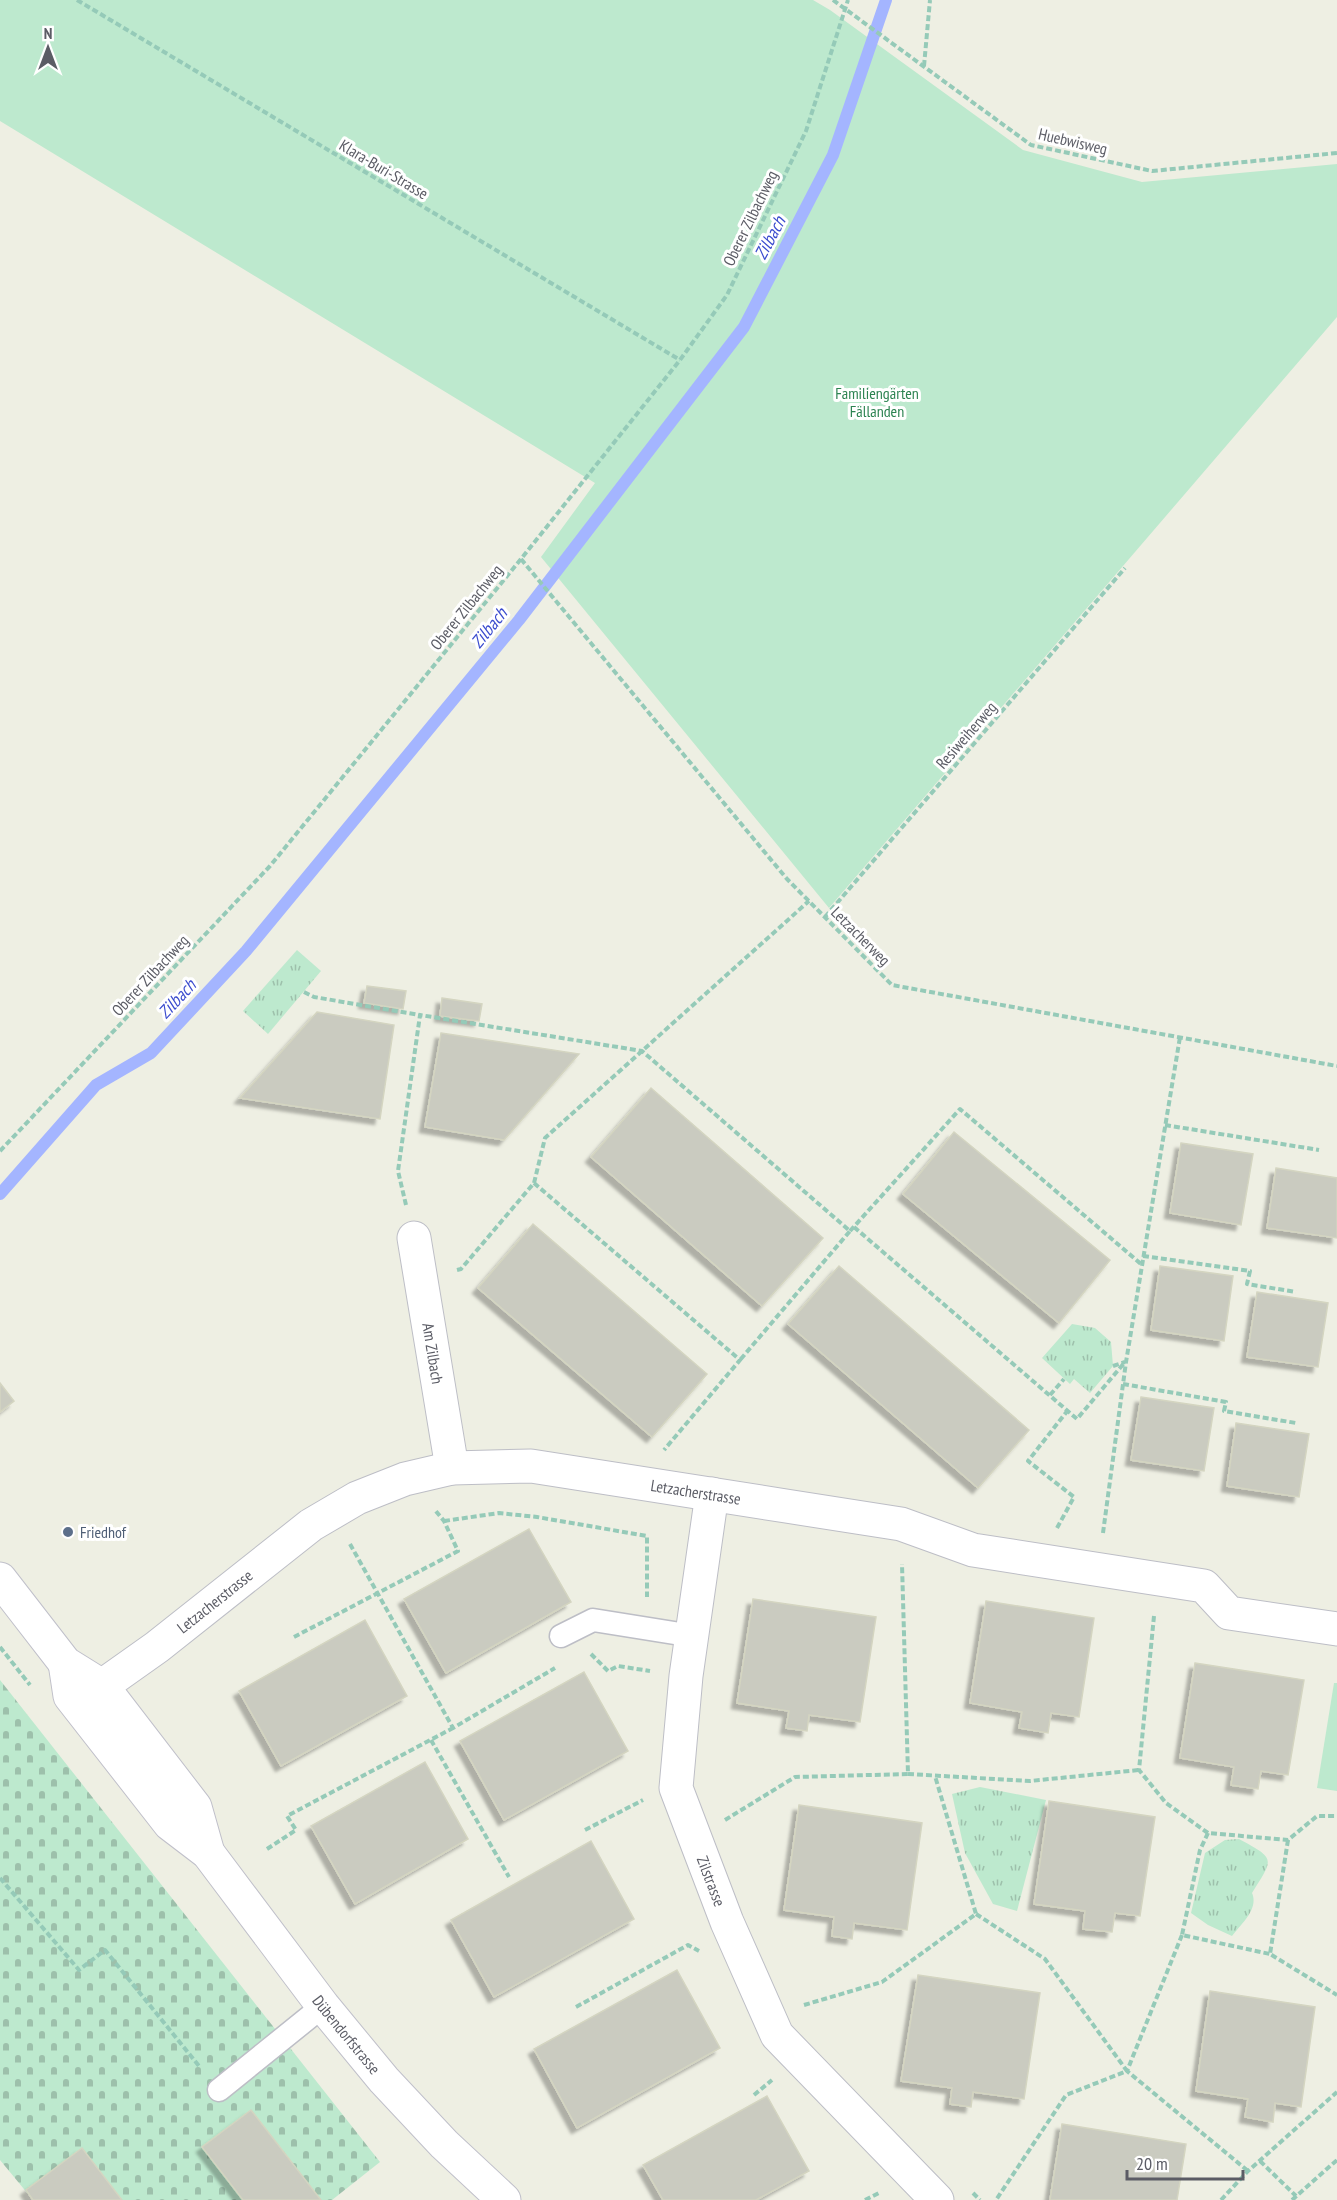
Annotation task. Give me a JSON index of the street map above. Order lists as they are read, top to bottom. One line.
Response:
{"streets":{"street":["Am Zilbach","Letzacherstrasse","Zilstrasse","Dübendorfstrasse"],"path":["Huebwisweg","Klara-Buri-Strasse","Oberer Zilbachweg","Resiweiherweg","Letzacherweg"]},"crossings":[["Huebwisweg","Oberer Zilbachweg"],["Klara-Buri-Strasse","Oberer Zilbachweg"],["Oberer Zilbachweg","Letzacherweg"],["Resiweiherweg","Letzacherweg"],["Am Zilbach","Letzacherstrasse"],["Letzacherstrasse","Zilstrasse"],["Letzacherstrasse","Dübendorfstrasse"]],"water":["Zilbach"],"parks":["Familiengärten Fällanden"],"places":["Friedhof"],"scale_bar":"20 m","north":"top"}
